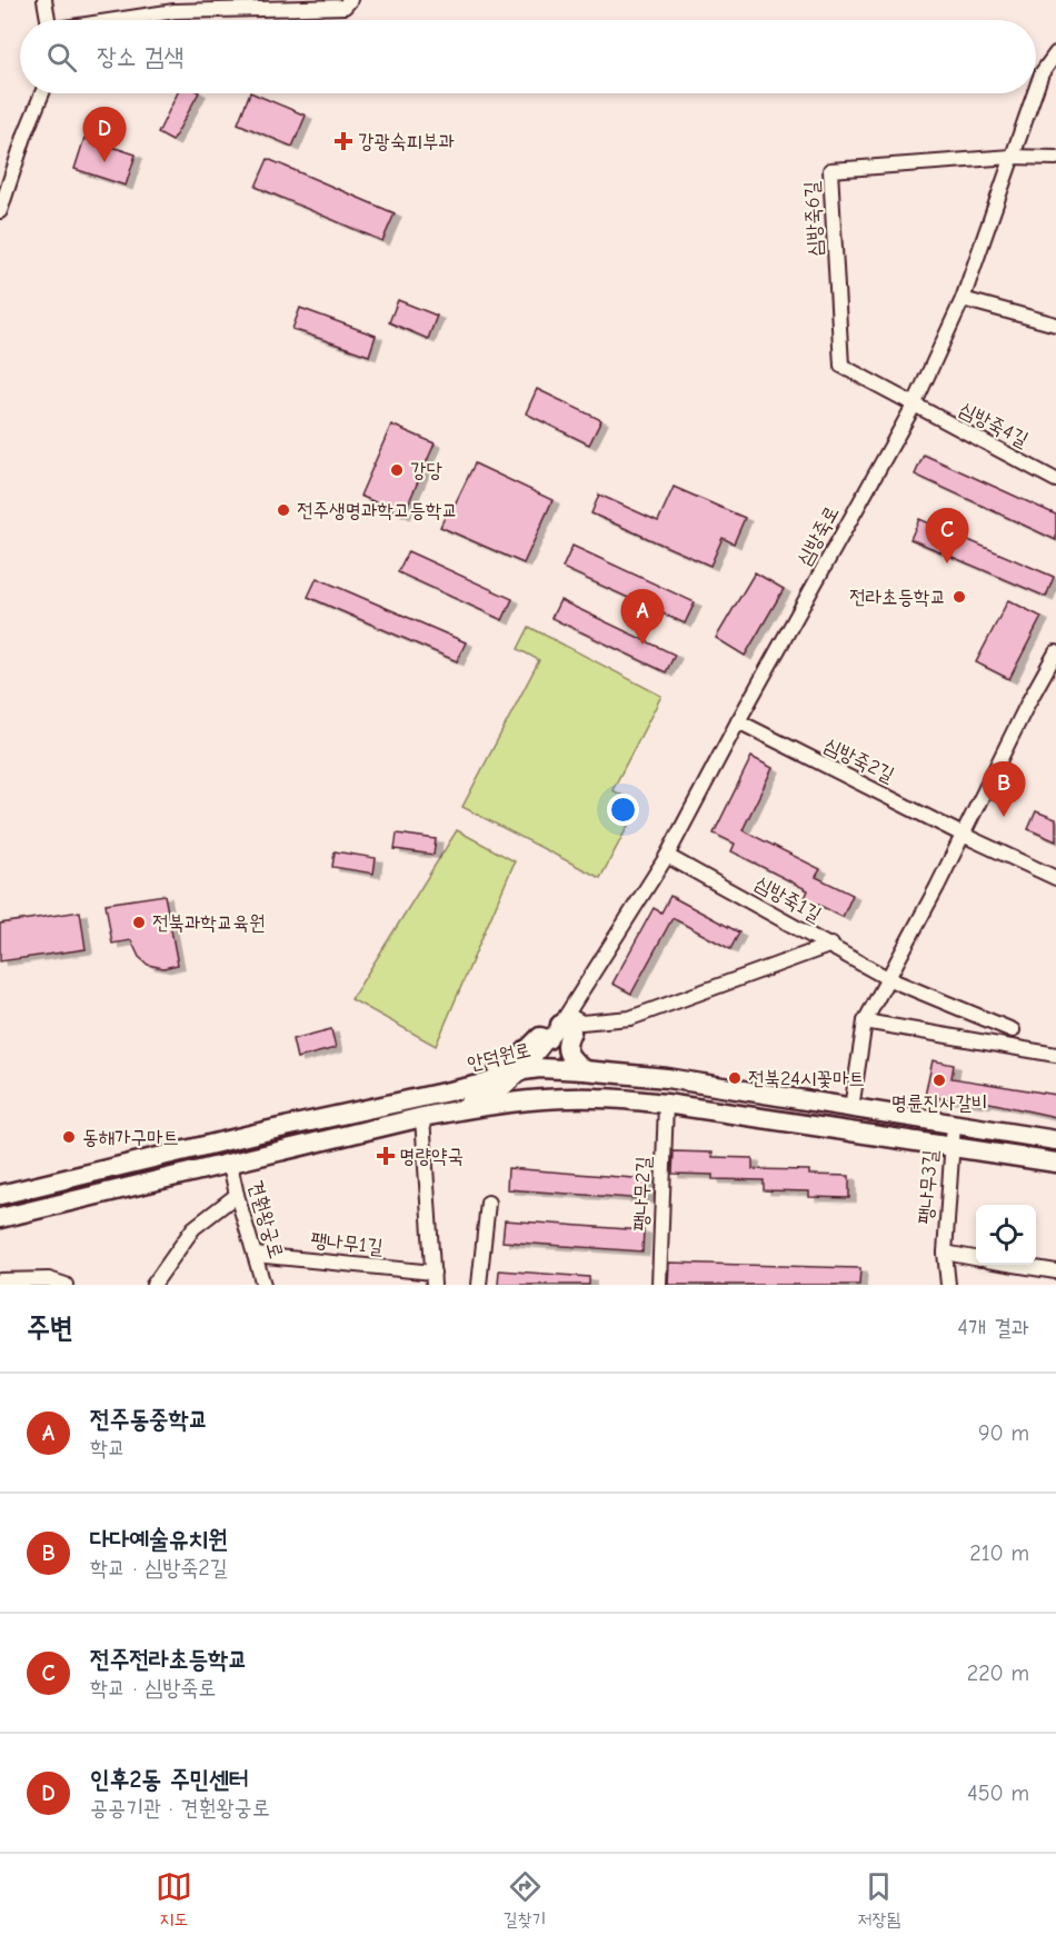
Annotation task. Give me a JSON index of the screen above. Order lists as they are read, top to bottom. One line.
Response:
{"streets":{"street":["심방죽6길","심방죽4길","심방죽로","심방죽2길","심방죽1길","안덕원로","팽나무3길","팽나무2길","견훤왕궁로","팽나무1길"]},"crossings":[["심방죽6길","심방죽4길"],["심방죽6길","심방죽로"],["심방죽4길","심방죽로"],["심방죽로","심방죽2길"],["심방죽로","심방죽1길"],["심방죽로","안덕원로"],["안덕원로","팽나무3길"],["견훤왕궁로","팽나무1길"]],"places":{"health":["강광숙피부과","명량약국"],"other":["강당","전주생명과학고등학교","전라초등학교","전북과학교육원","전북24시꽃마트","명륜진사갈비","동해가구마트"]},"page":{"search":"장소 검색","pins":["D","C","A","B"],"heading":["주변","4개 결과"],"list":[{"mark":"A","name":"전주동중학교","note":"학교","value":"90 m"},{"mark":"B","name":"다다예술유치원","note":"학교 · 심방죽2길","value":"210 m"},{"mark":"C","name":"전주전라초등학교","note":"학교 · 심방죽로","value":"220 m"},{"mark":"D","name":"인후2동 주민센터","note":"공공기관 · 견훤왕궁로","value":"450 m"}],"nav":["지도","길찾기","저장됨"]}}
